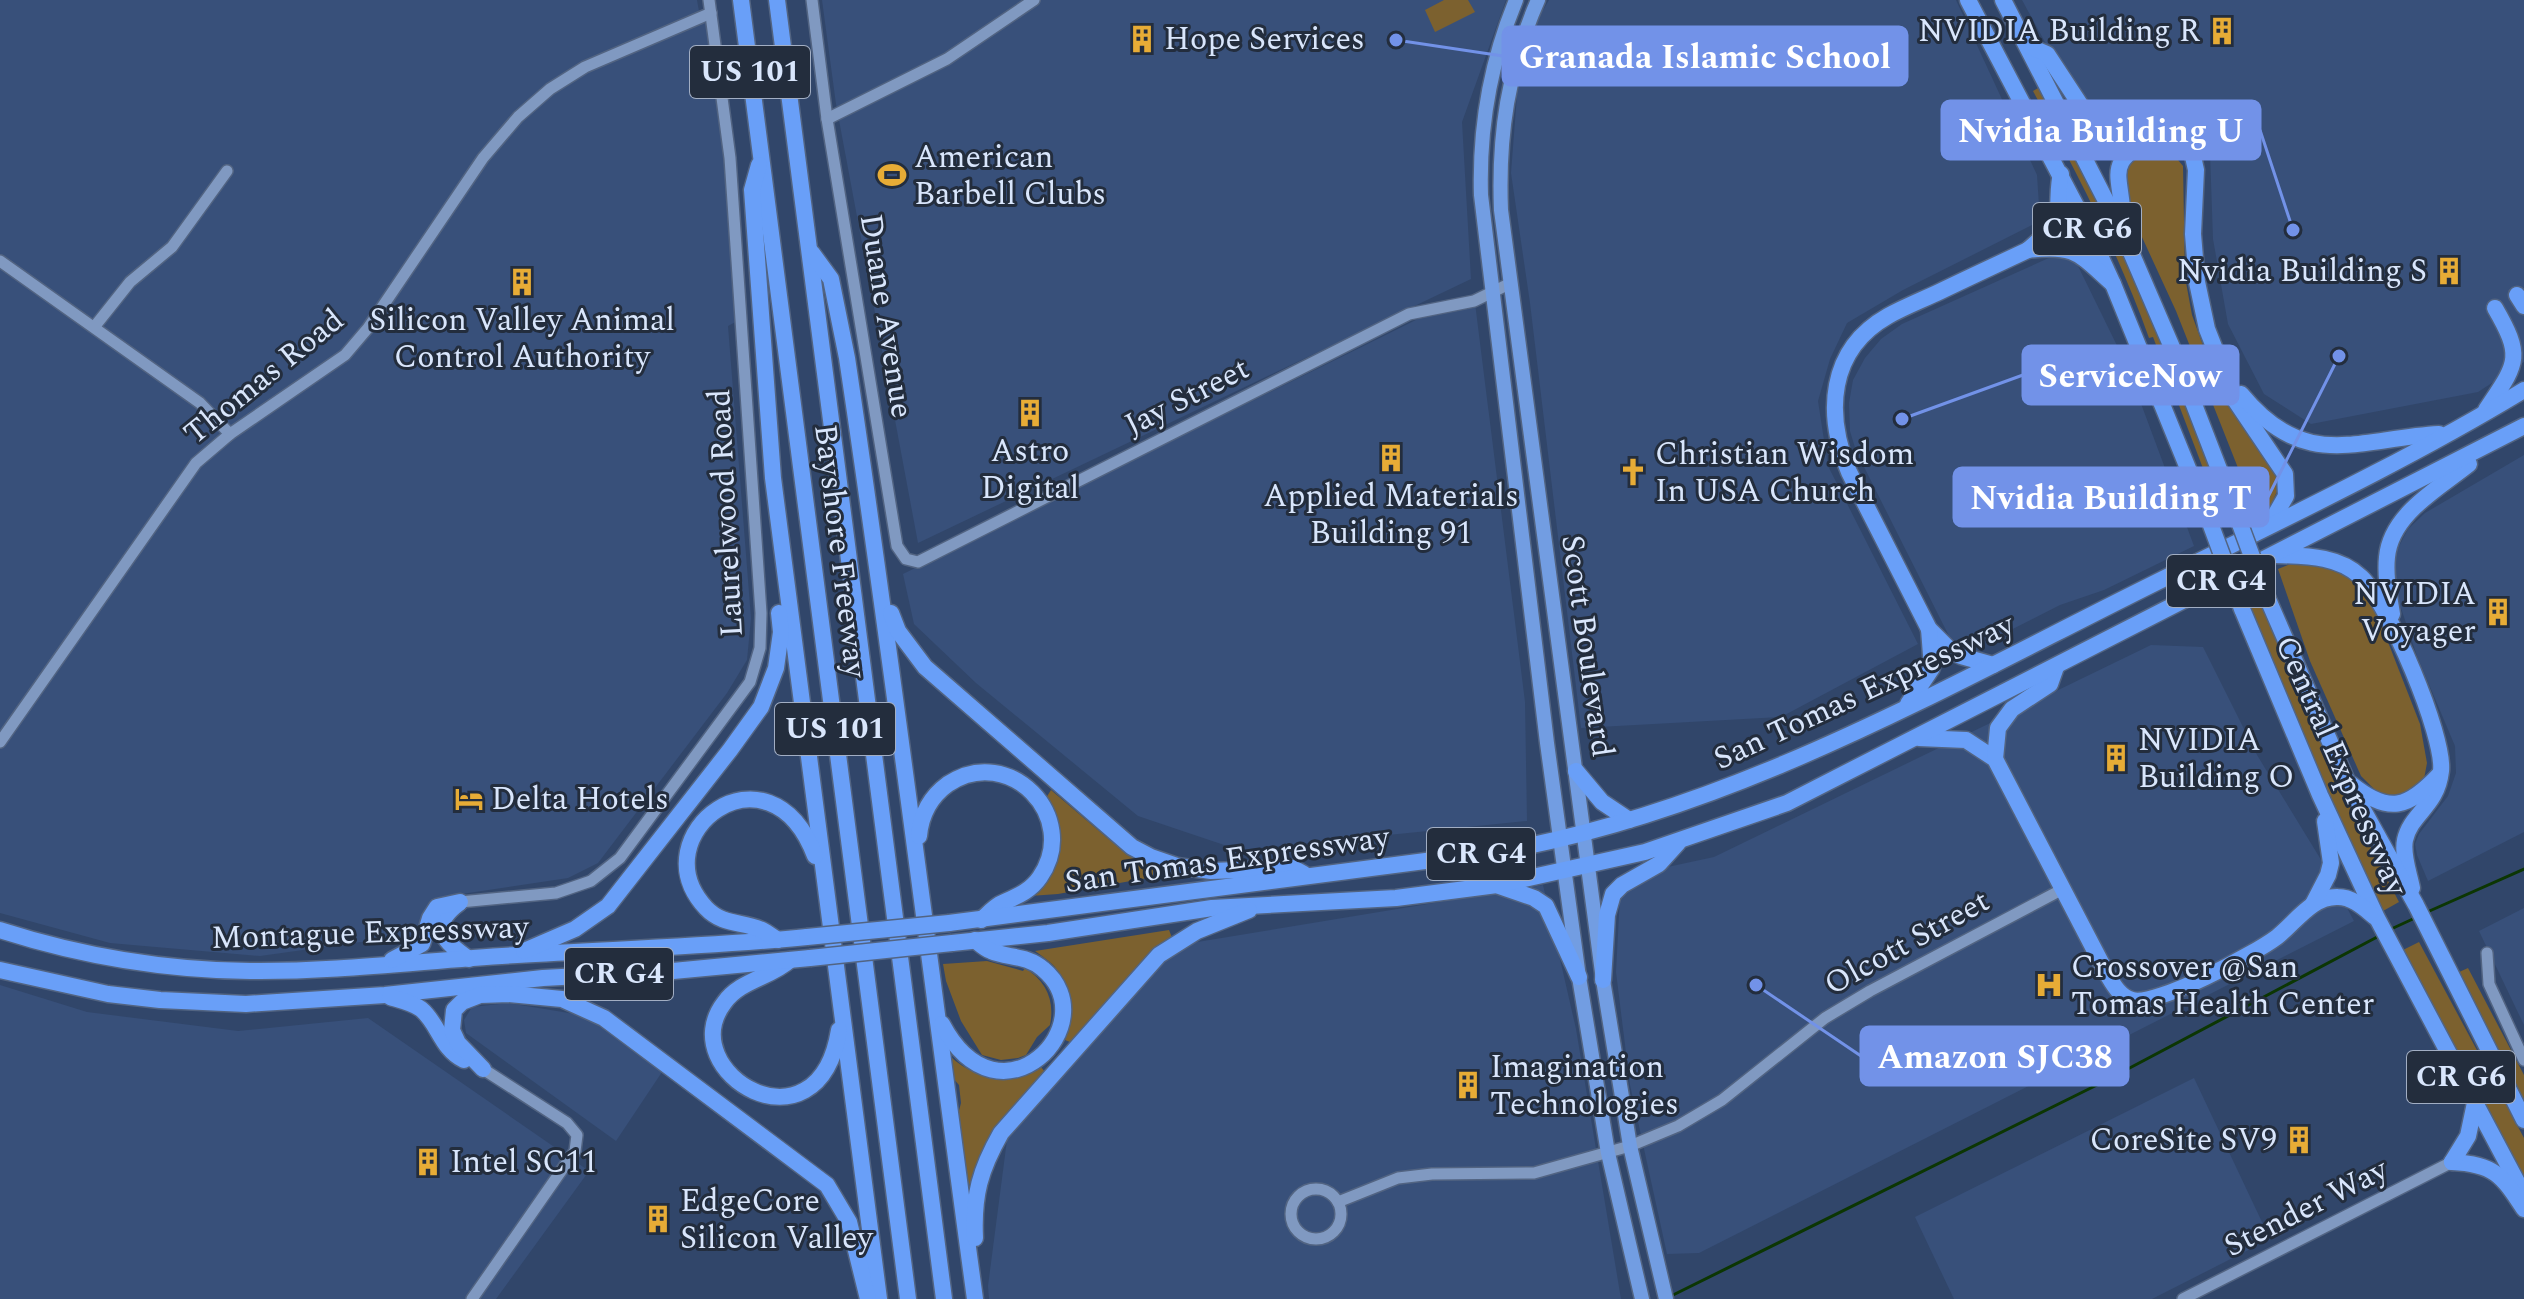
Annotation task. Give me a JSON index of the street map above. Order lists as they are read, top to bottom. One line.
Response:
{"streets":{"highway":["US 101","CR G6","Bayshore Freeway","CR G4","San Tomas Expressway","Central Expressway","Montague Expressway"],"main road":["Scott Boulevard"],"street":["Duane Avenue","Thomas Road","Jay Street","Laurelwood Road","Olcott Street","Stender Way"]},"crossings":[["Duane Avenue","Jay Street"],["Thomas Road","Laurelwood Road"],["Jay Street","Scott Boulevard"],["Scott Boulevard","San Tomas Expressway"],["Scott Boulevard","Olcott Street"],["San Tomas Expressway","Montague Expressway"]],"places":{"building":["NVIDIA Building R","Hope Services","Nvidia Building S","Silicon Valley Animal Control Authority","Astro Digital","Applied Materials Building 91","NVIDIA Voyager","NVIDIA Building O","Imagination Technologies","CoreSite SV9","Intel SC11","EdgeCore Silicon Valley"],"other":["Granada Islamic School","Nvidia Building U","Nvidia Building T","ServiceNow","Amazon SJC38"],"sports":["American Barbell Clubs"],"church":["Christian Wisdom In USA Church"],"hotel":["Delta Hotels"],"hospital":["Crossover @San Tomas Health Center"]}}
